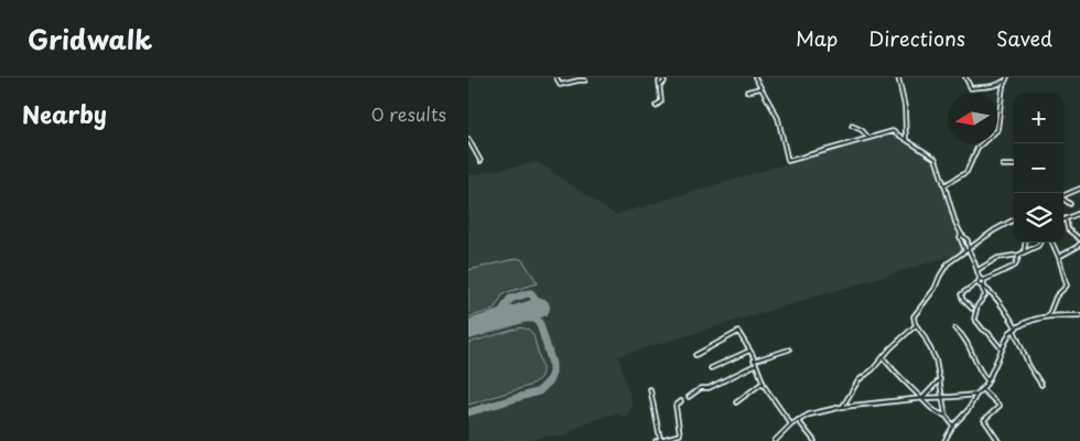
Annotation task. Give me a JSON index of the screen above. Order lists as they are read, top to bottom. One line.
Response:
{"north":"left","page":{"header":"Gridwalk","nav":["Map","Directions","Saved"],"heading":["Nearby","0 results"],"map_buttons":["+","−"]}}
